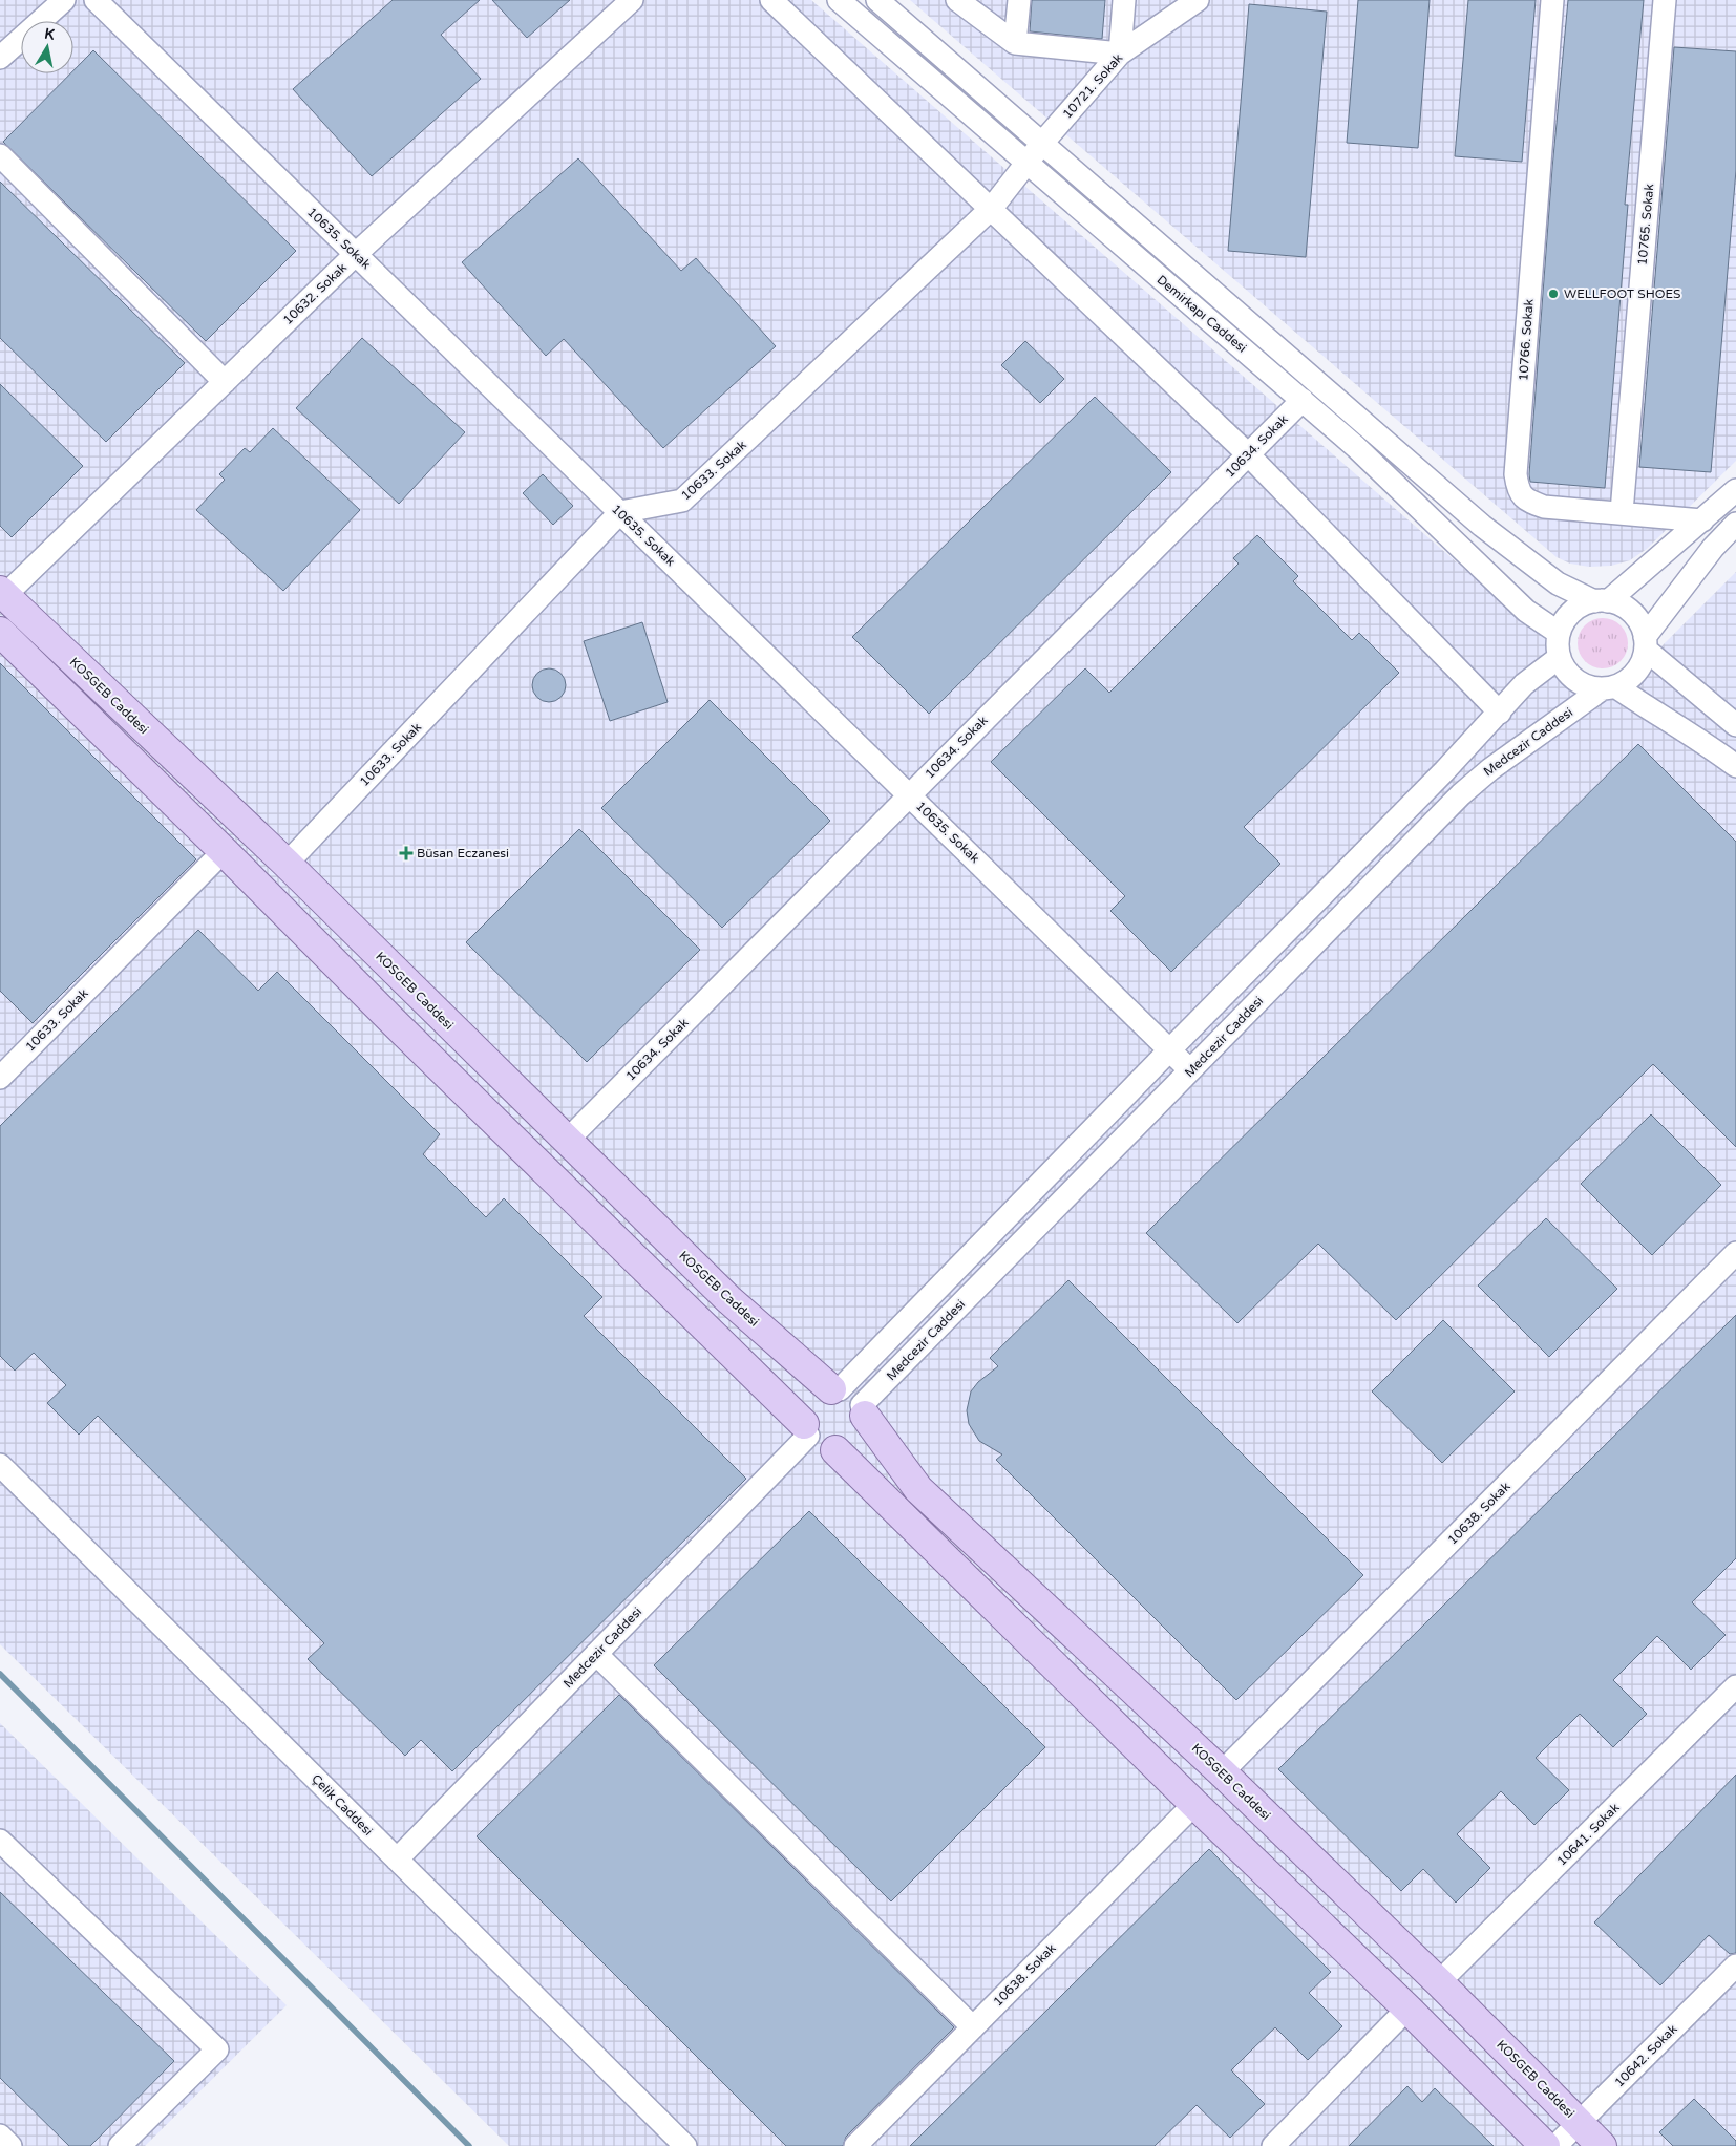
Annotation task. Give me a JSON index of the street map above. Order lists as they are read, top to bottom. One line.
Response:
{"streets":{"main road":["KOSGEB Caddesi"],"street":["10721. Sokak","10765. Sokak","10635. Sokak","10632. Sokak","Demirkapı Caddesi","10766. Sokak","10634. Sokak","10633. Sokak","Medcezir Caddesi","10638. Sokak","Çelik Caddesi","10641. Sokak","10642. Sokak"]},"crossings":[["10721. Sokak","Demirkapı Caddesi"],["10721. Sokak","10633. Sokak"],["10765. Sokak","10766. Sokak"],["10635. Sokak","10632. Sokak"],["10635. Sokak","10634. Sokak"],["10635. Sokak","10633. Sokak"],["10635. Sokak","Medcezir Caddesi"],["10632. Sokak","KOSGEB Caddesi"],["Demirkapı Caddesi","10634. Sokak"],["Demirkapı Caddesi","10633. Sokak"],["Demirkapı Caddesi","Medcezir Caddesi"],["10634. Sokak","KOSGEB Caddesi"],["10633. Sokak","KOSGEB Caddesi"],["KOSGEB Caddesi","Medcezir Caddesi"],["KOSGEB Caddesi","10638. Sokak"],["KOSGEB Caddesi","10641. Sokak"],["KOSGEB Caddesi","10642. Sokak"],["Medcezir Caddesi","Çelik Caddesi"]],"places":{"other":["WELLFOOT SHOES"],"health":["Büsan Eczanesi"]},"north":"top"}
